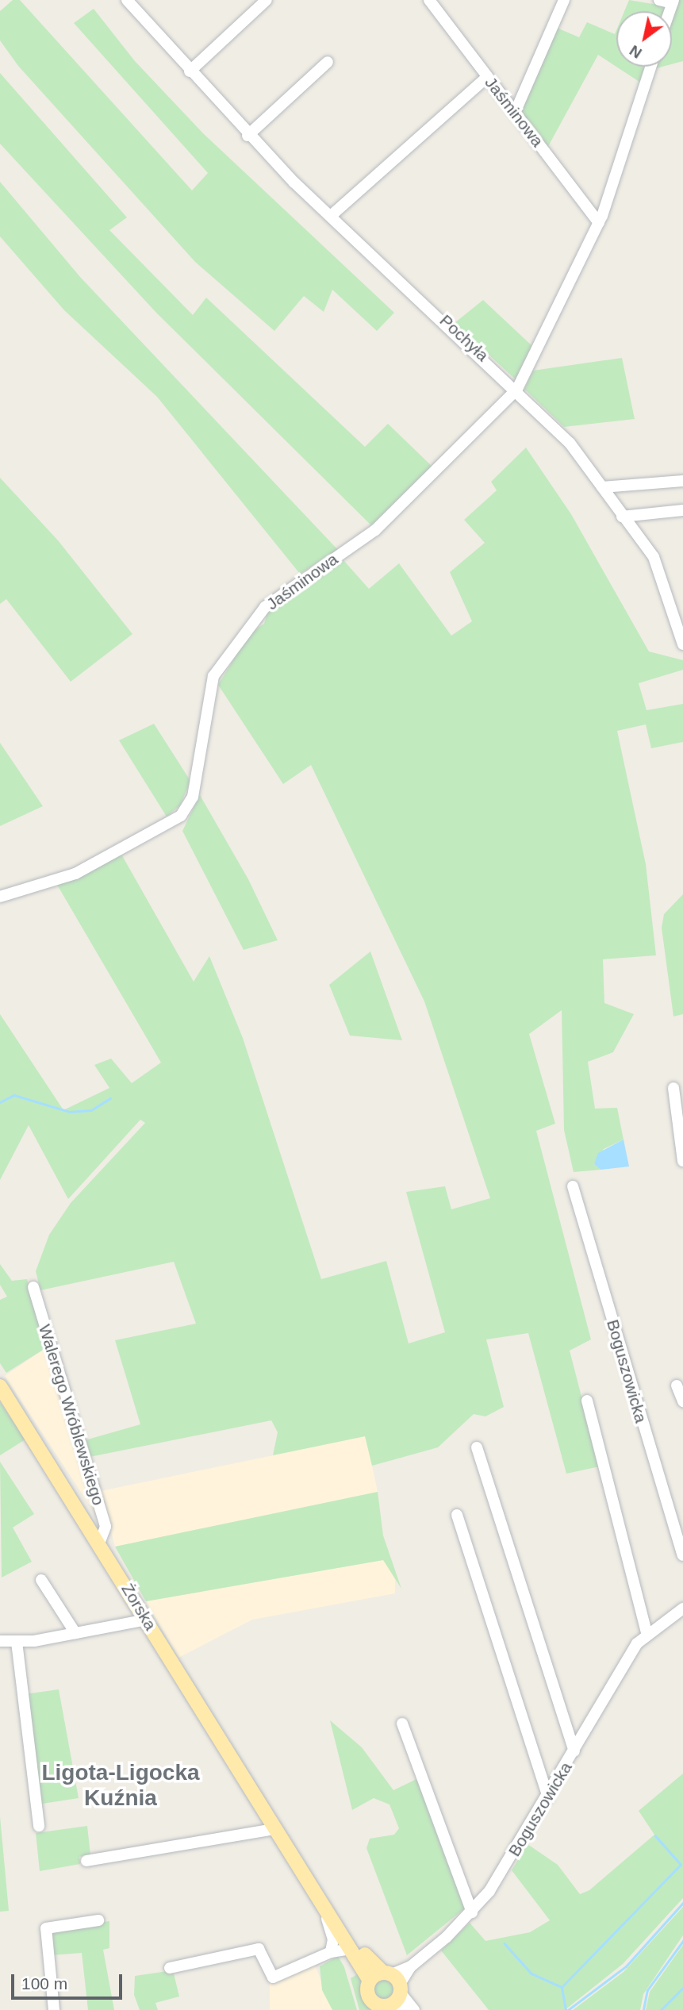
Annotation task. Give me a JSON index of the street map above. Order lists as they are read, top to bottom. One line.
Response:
{"streets":{"main road":["Żorska"],"street":["Jaśminowa","Pochyła","Boguszowicka","Walerego Wróblewskiego"]},"crossings":[["Jaśminowa","Pochyła"],["Boguszowicka","Żorska"],["Walerego Wróblewskiego","Żorska"]],"districts":["Ligota-Ligocka Kuźnia"],"scale_bar":"100 m","north":"bottom left"}
